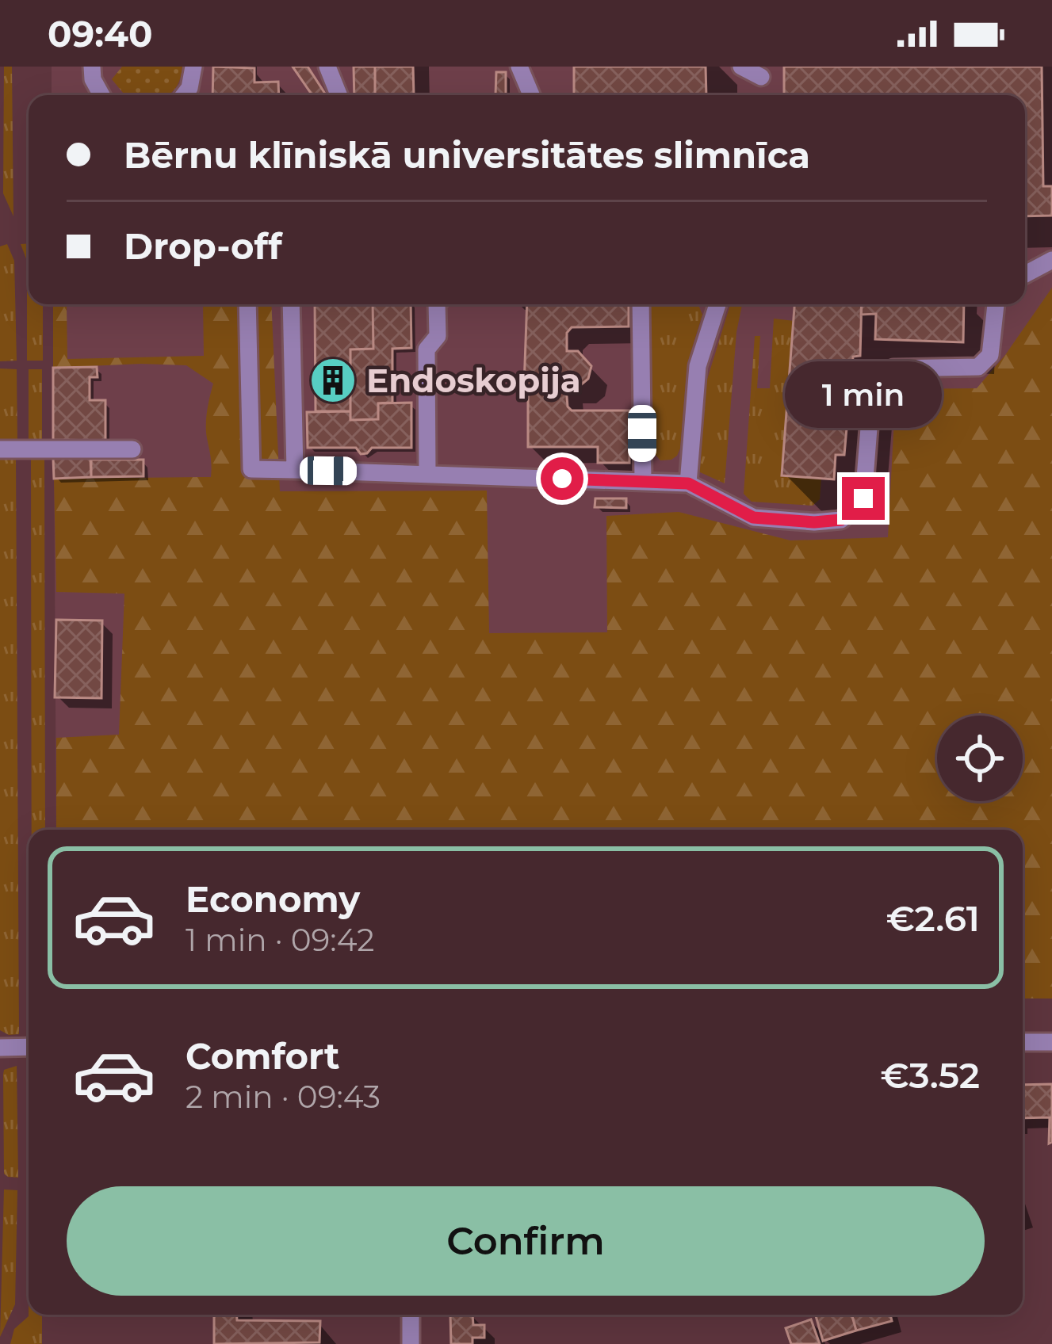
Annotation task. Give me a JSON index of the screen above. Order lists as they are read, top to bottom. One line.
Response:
{"places":{"building":["Endoskopija"]},"page":{"status":"09:40","banner":["Bērnu klīniskā universitātes slimnīca","Drop-off"],"bubble":"1 min","list":[{"name":"Economy","note":"1 min · 09:42","value":"€2.61"},{"name":"Comfort","note":"2 min · 09:43","value":"€3.52"}],"buttons":"Confirm"}}
